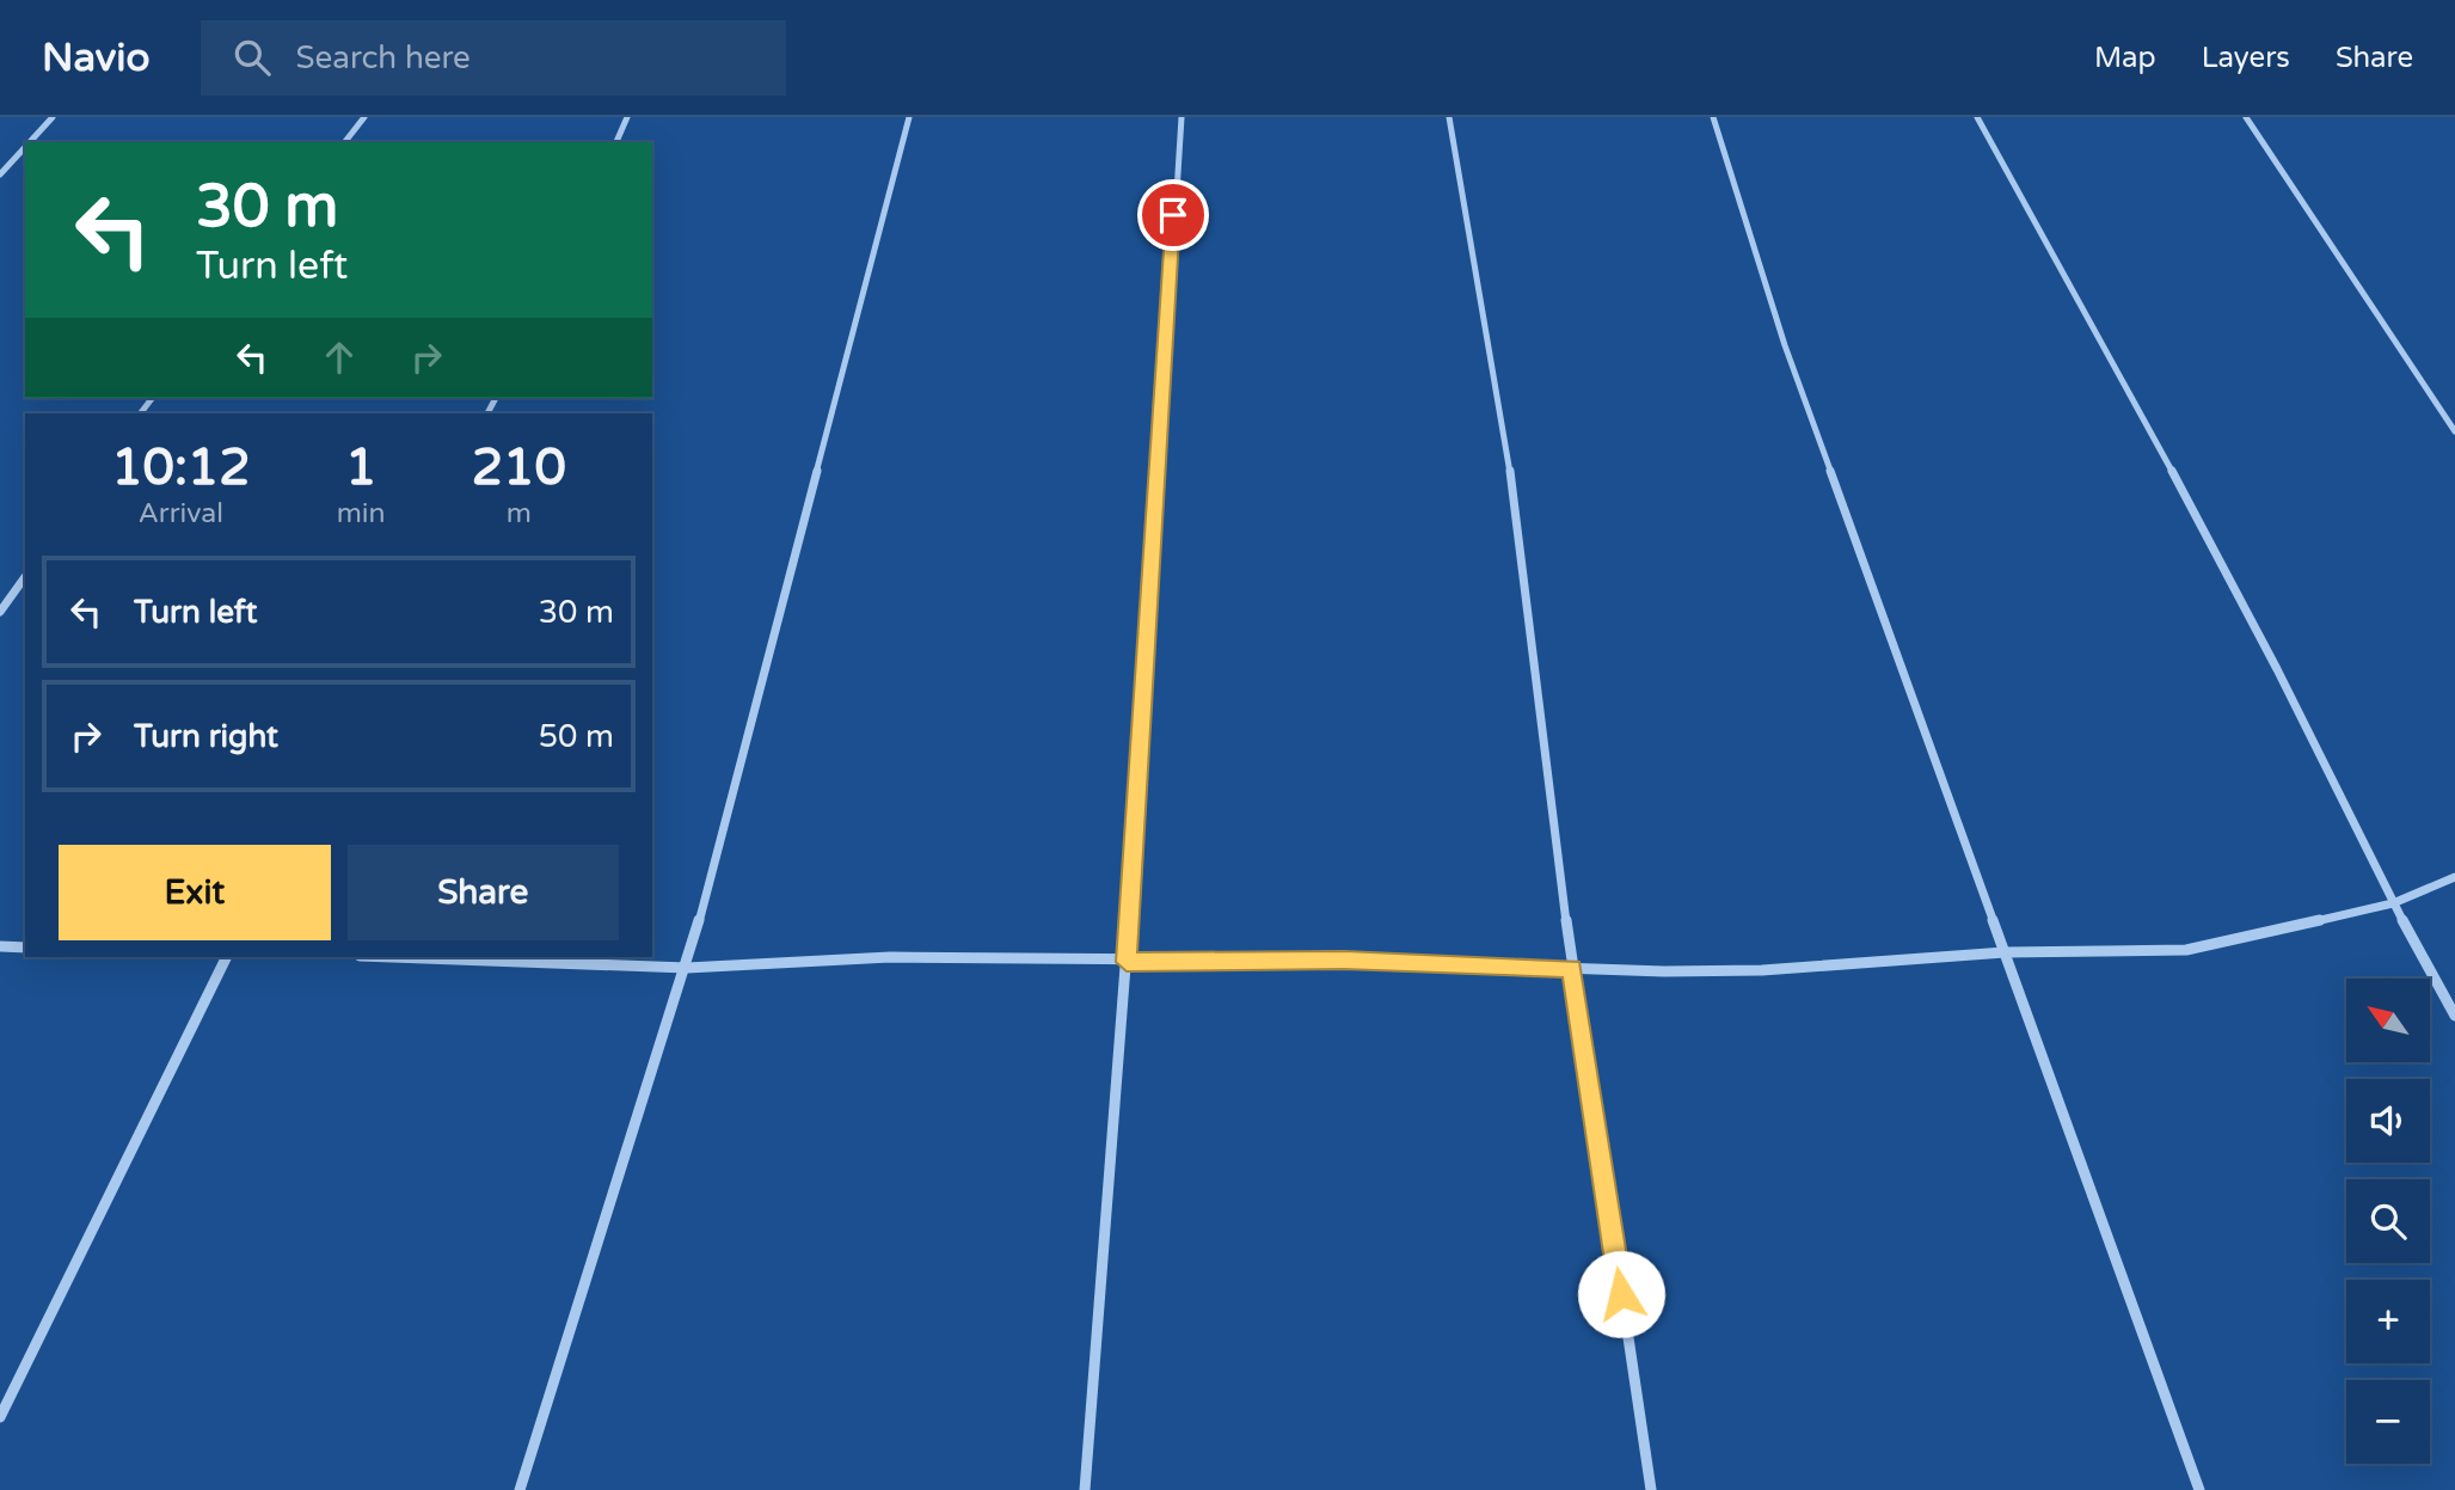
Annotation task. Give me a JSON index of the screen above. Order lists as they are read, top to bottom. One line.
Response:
{"north":"top left","page":{"header":"Navio","search":"Search here","nav":["Map","Layers","Share"],"turn":["30 m","Turn left"],"eta":["10:12","Arrival","1","min","210","m"],"list":[{"name":"Turn left","value":"30 m"},{"name":"Turn right","value":"50 m"}],"buttons":["Exit","Share"],"map_buttons":["+","−"]}}
